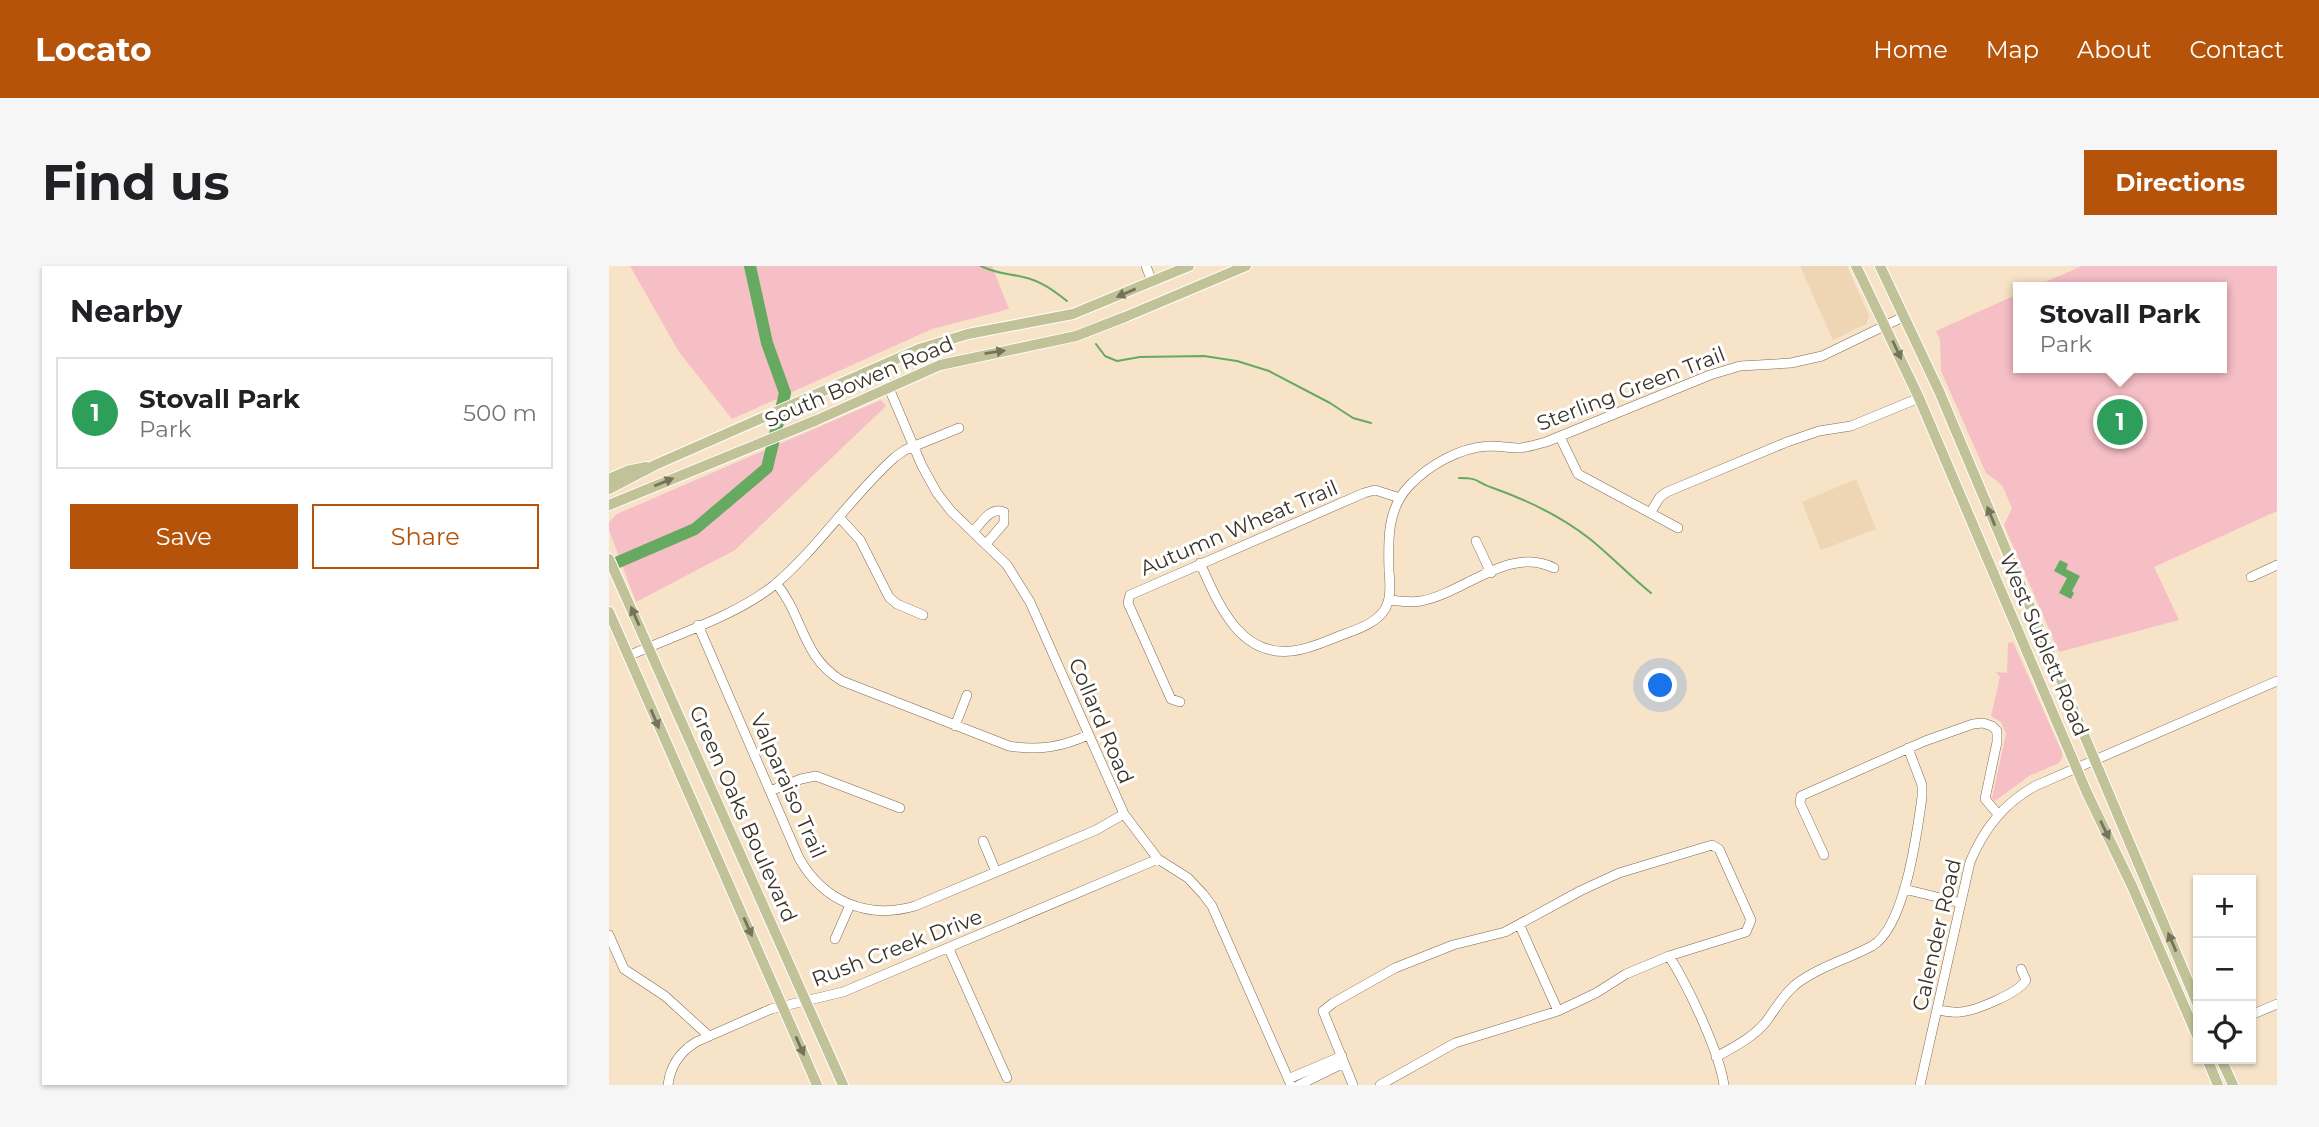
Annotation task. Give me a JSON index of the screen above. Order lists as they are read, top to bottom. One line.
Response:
{"streets":{"main road":["South Bowen Road","West Sublett Road","Green Oaks Boulevard"],"street":["Sterling Green Trail","Autumn Wheat Trail","Collard Road","Valparaiso Trail","Calender Road","Rush Creek Drive"]},"crossings":[["South Bowen Road","Collard Road"],["Sterling Green Trail","Autumn Wheat Trail"],["Sterling Green Trail","West Sublett Road"],["West Sublett Road","Calender Road"],["Collard Road","Valparaiso Trail"],["Collard Road","Rush Creek Drive"],["Green Oaks Boulevard","Rush Creek Drive"]],"page":{"header":"Locato","nav":["Home","Map","About","Contact"],"buttons":["Directions",["Save","Share"]],"title":"Find us","heading":"Nearby","popup":["Stovall Park","Park"],"list":[{"mark":"1","name":"Stovall Park","note":"Park","value":"500 m"}],"pins":"1","map_buttons":["+","−"]}}
